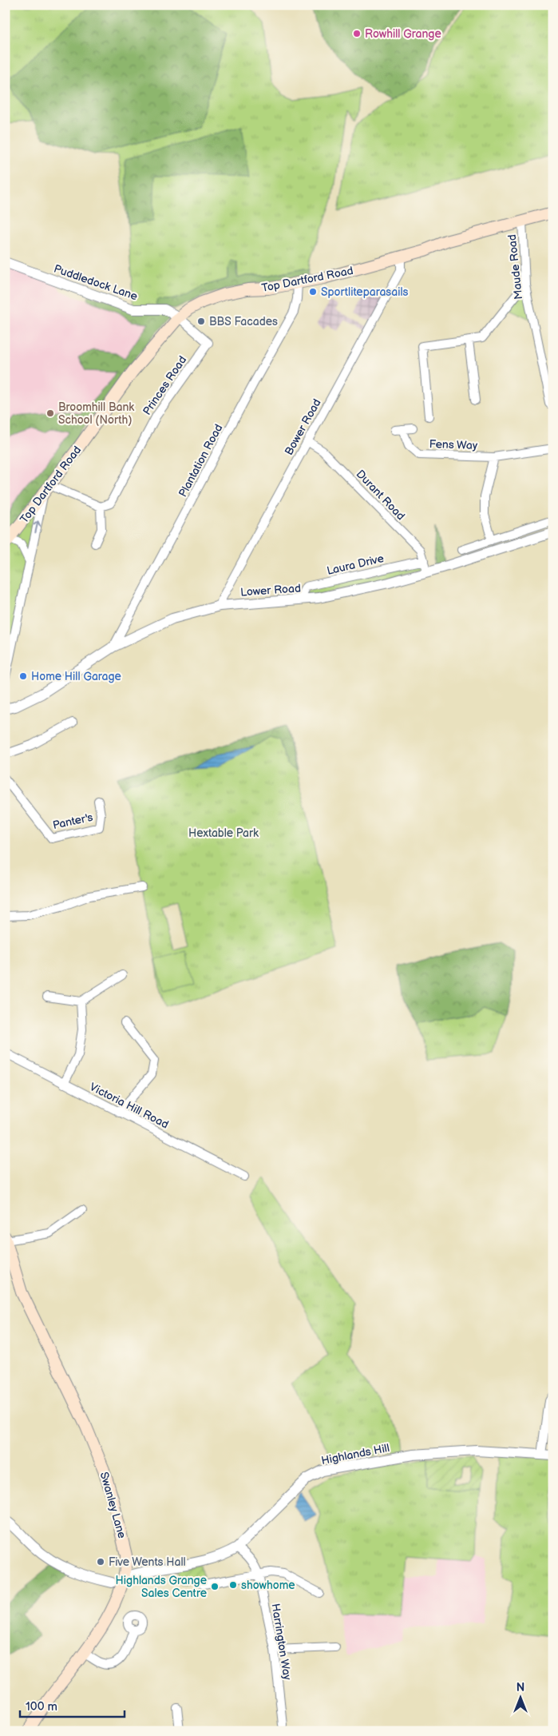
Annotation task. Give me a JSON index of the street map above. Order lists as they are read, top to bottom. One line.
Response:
{"streets":{"main road":["Top Dartford Road","Swanley Lane"],"street":["Maude Road","Puddledock Lane","Princes Road","Bower Road","Fens Way","Plantation Road","Durant Road","Laura Drive","Lower Road","Panter's","Victoria Hill Road","Highlands Hill","Harrington Way"]},"crossings":[["Maude Road","Top Dartford Road"],["Top Dartford Road","Puddledock Lane"],["Top Dartford Road","Princes Road"],["Top Dartford Road","Bower Road"],["Top Dartford Road","Plantation Road"],["Puddledock Lane","Princes Road"],["Bower Road","Durant Road"],["Bower Road","Lower Road"],["Plantation Road","Lower Road"],["Durant Road","Laura Drive"],["Durant Road","Lower Road"],["Laura Drive","Lower Road"],["Highlands Hill","Swanley Lane"],["Highlands Hill","Harrington Way"]],"parks":["Hextable Park"],"places":["Rowhill Grange","Sportliteparasails","BBS Facades","Broomhill Bank School (North)","Home Hill Garage","Five Wents Hall","showhome","Highlands Grange Sales Centre"],"scale_bar":"100 m","north":"top"}
